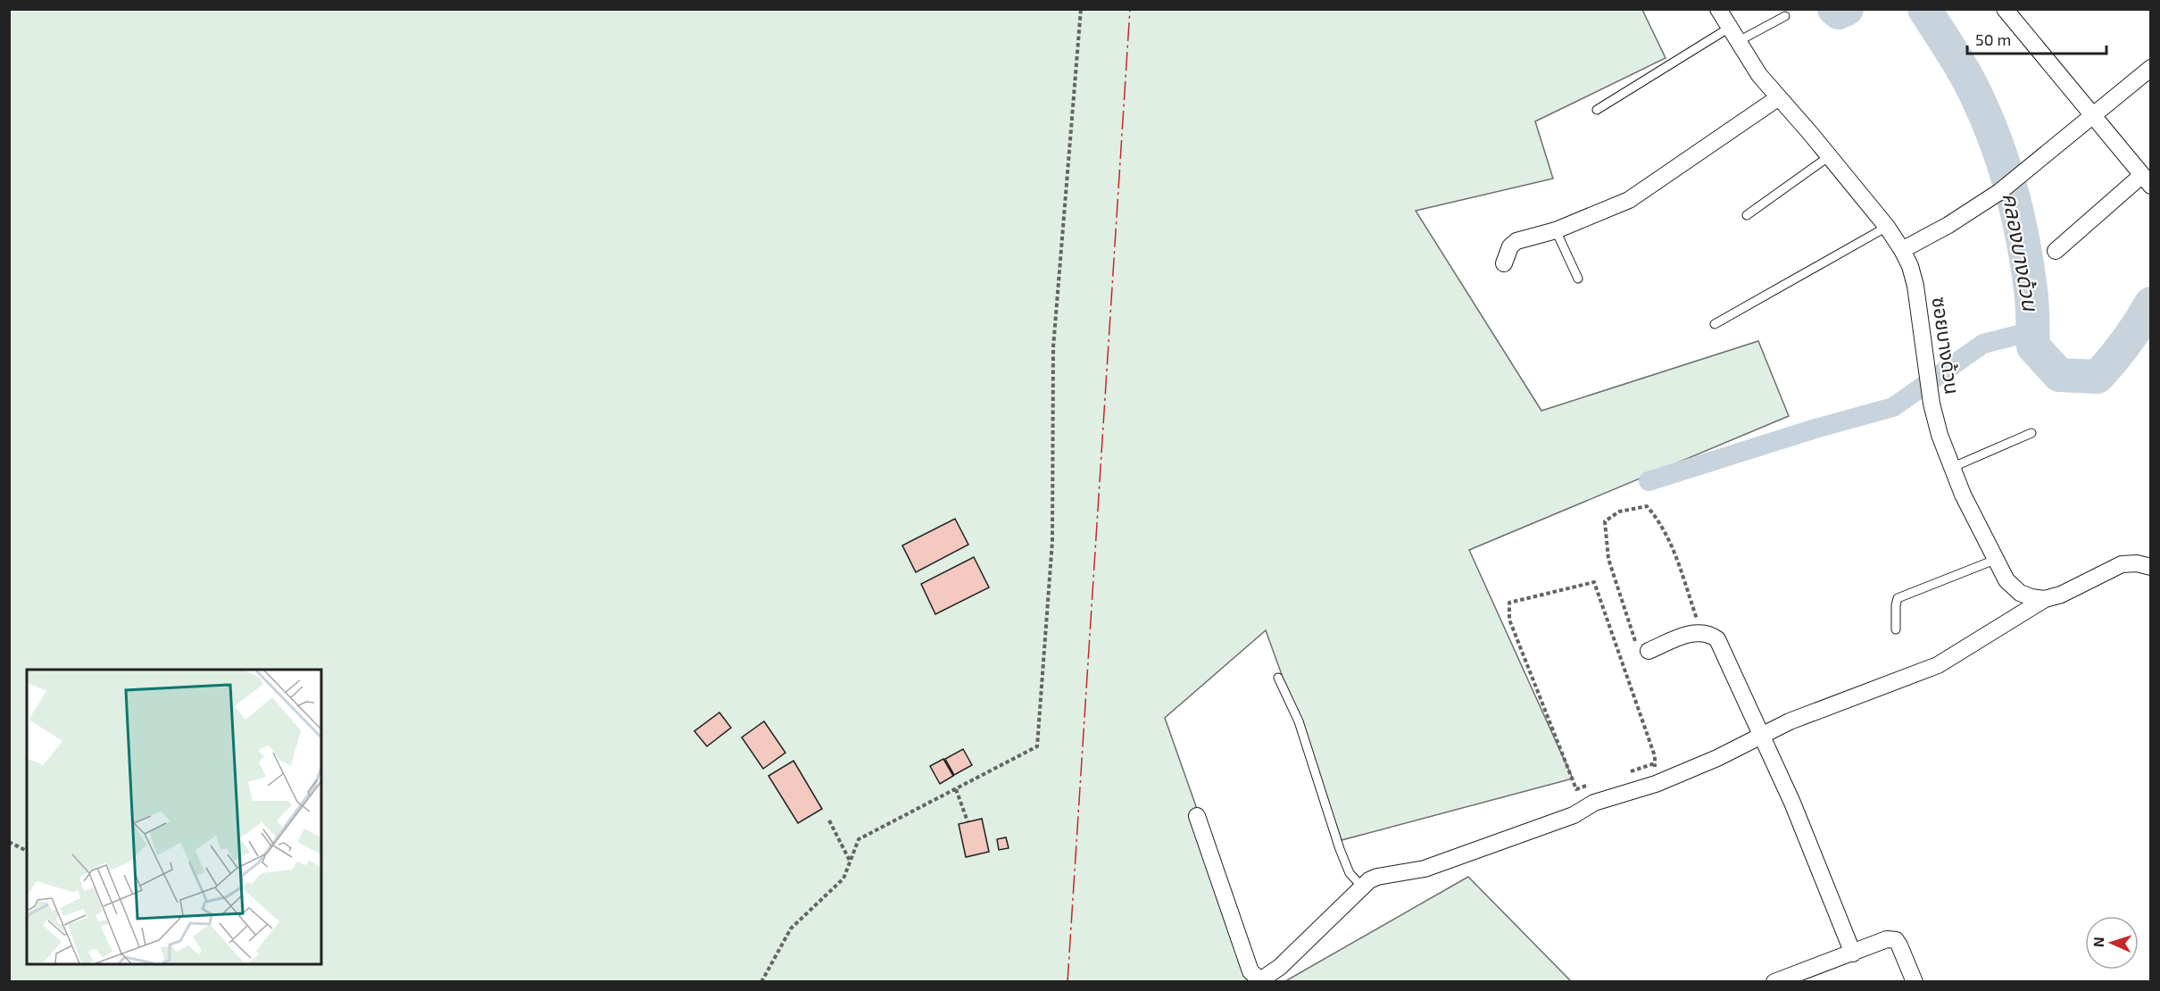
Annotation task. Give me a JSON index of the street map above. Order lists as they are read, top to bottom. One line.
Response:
{"streets":{"street":["ซอยบางด้วน"]},"water":["คลองบางด้วน"],"scale_bar":"50 m","north":"left"}
